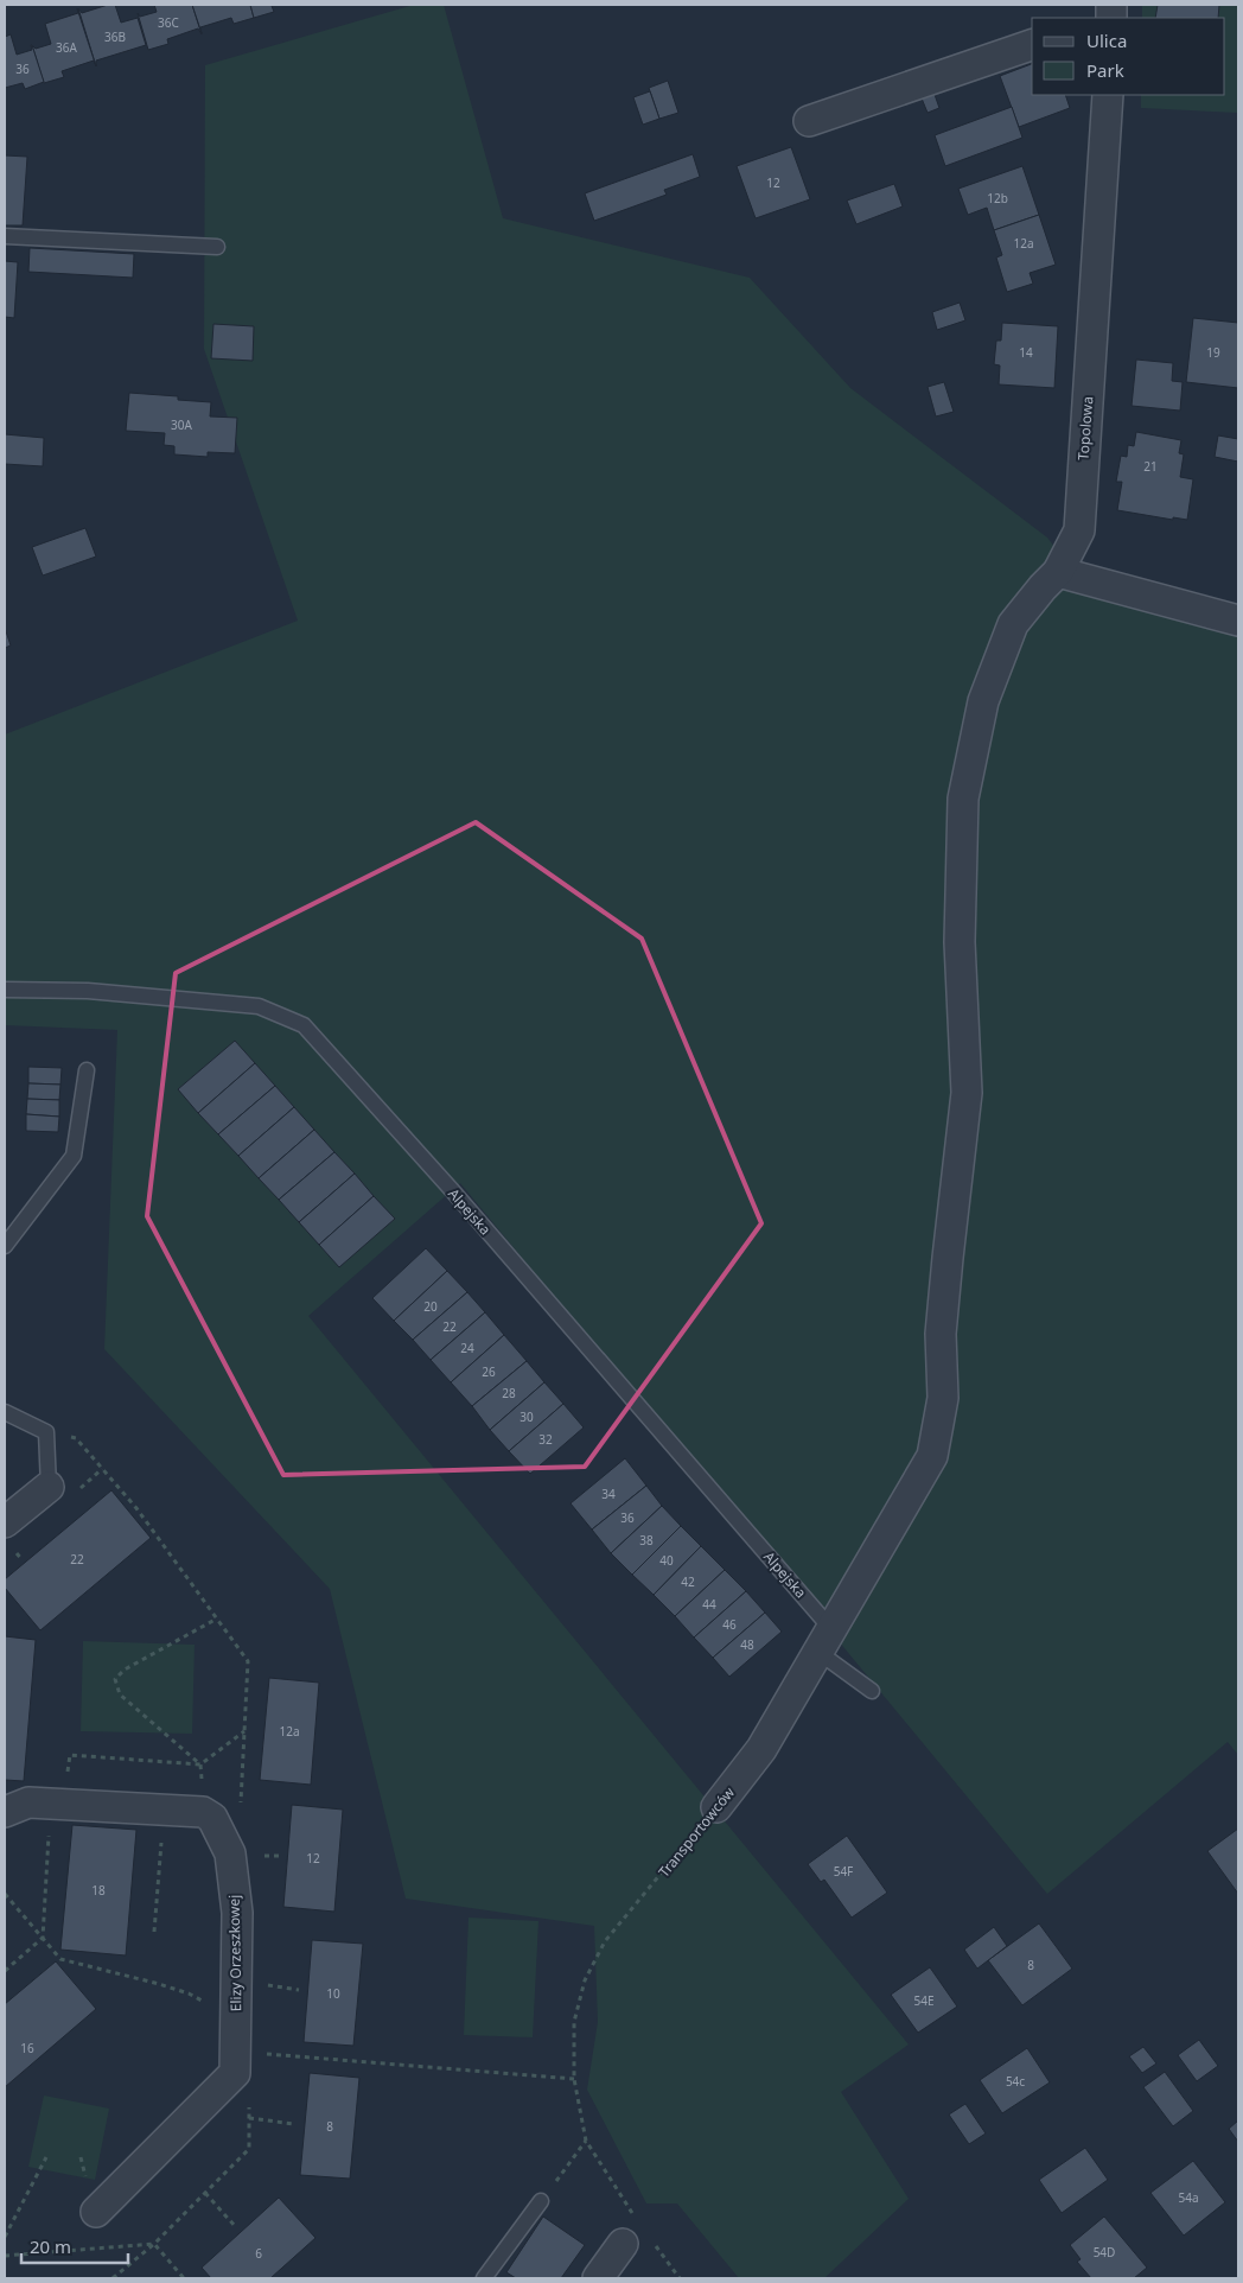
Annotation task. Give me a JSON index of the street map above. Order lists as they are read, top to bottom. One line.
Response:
{"streets":{"street":["Topolowa","Transportowców","Elizy Orzeszkowej"],"lane":["Alpejska"]},"crossings":[["Topolowa","Transportowców"],["Alpejska","Transportowców"]],"house_numbers":["36C","36B","36A","36","12","12b","12a","14","19","30A","21","20","22","24","26","28","30","32","34","36","38","22","40","42","44","46","48","12a","12","54F","18","8","10","54E","16","54c","8","54a","54D","6"],"legend":["Ulica","Park"],"scale_bar":"20 m"}
